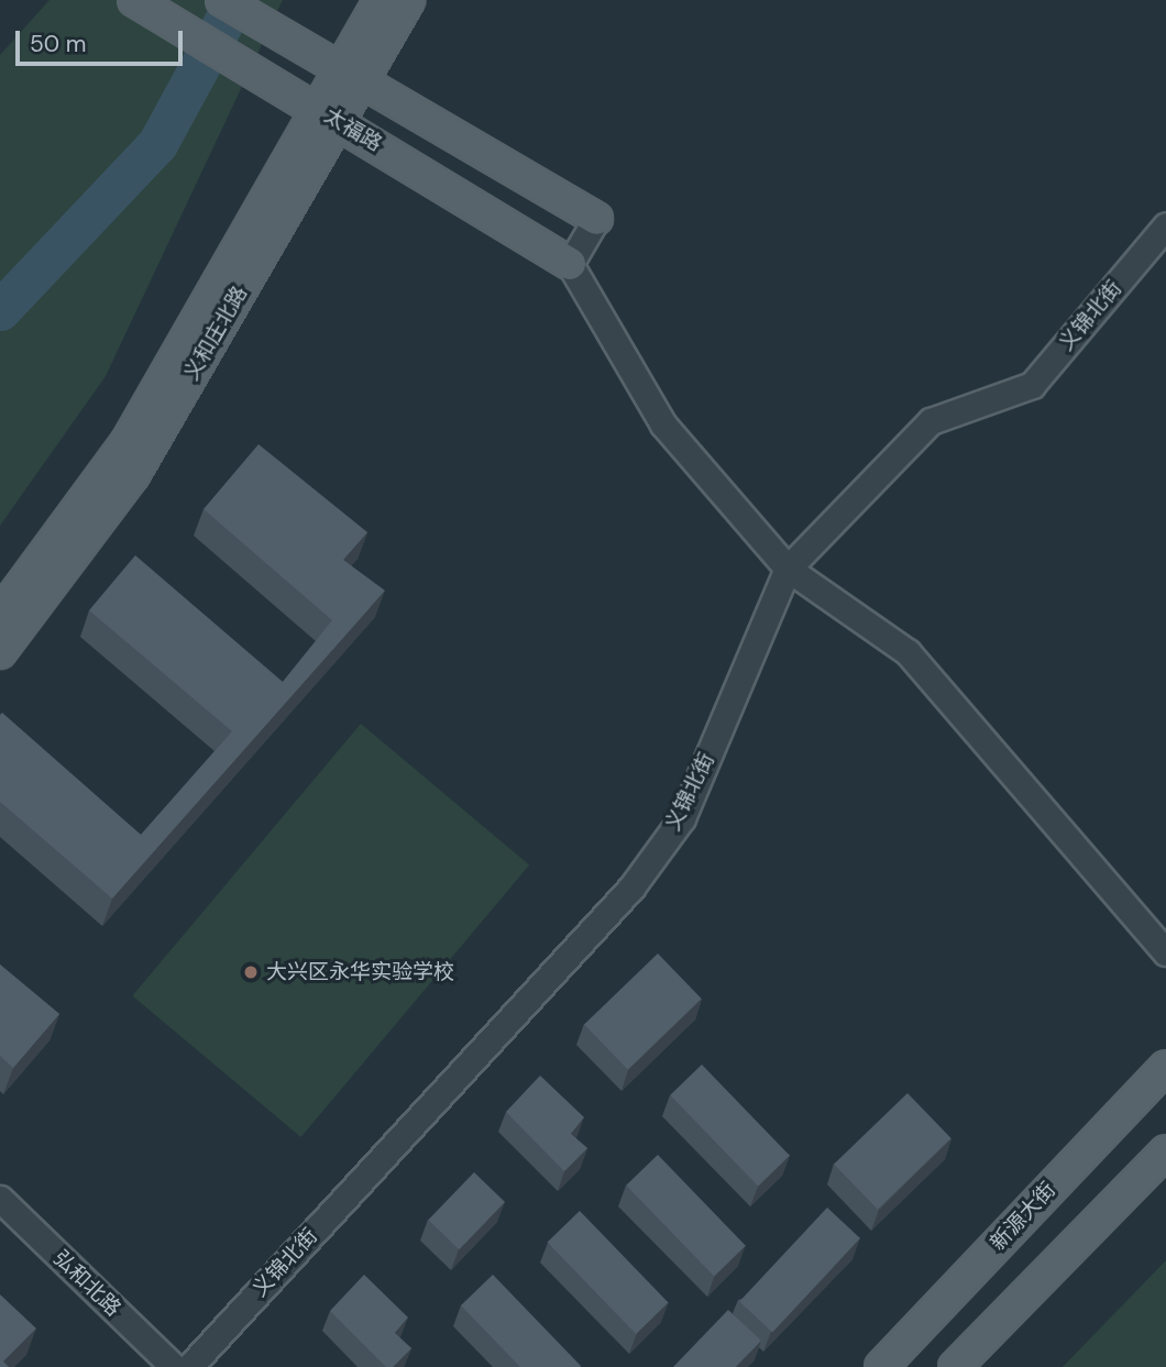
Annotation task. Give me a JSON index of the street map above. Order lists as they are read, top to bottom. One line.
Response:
{"streets":{"main road":["太福路","义和庄北路","新源大街"],"street":["义锦北街","弘和北路"]},"crossings":[["太福路","义和庄北路"]],"places":["大兴区永华实验学校"],"scale_bar":"50 m"}
